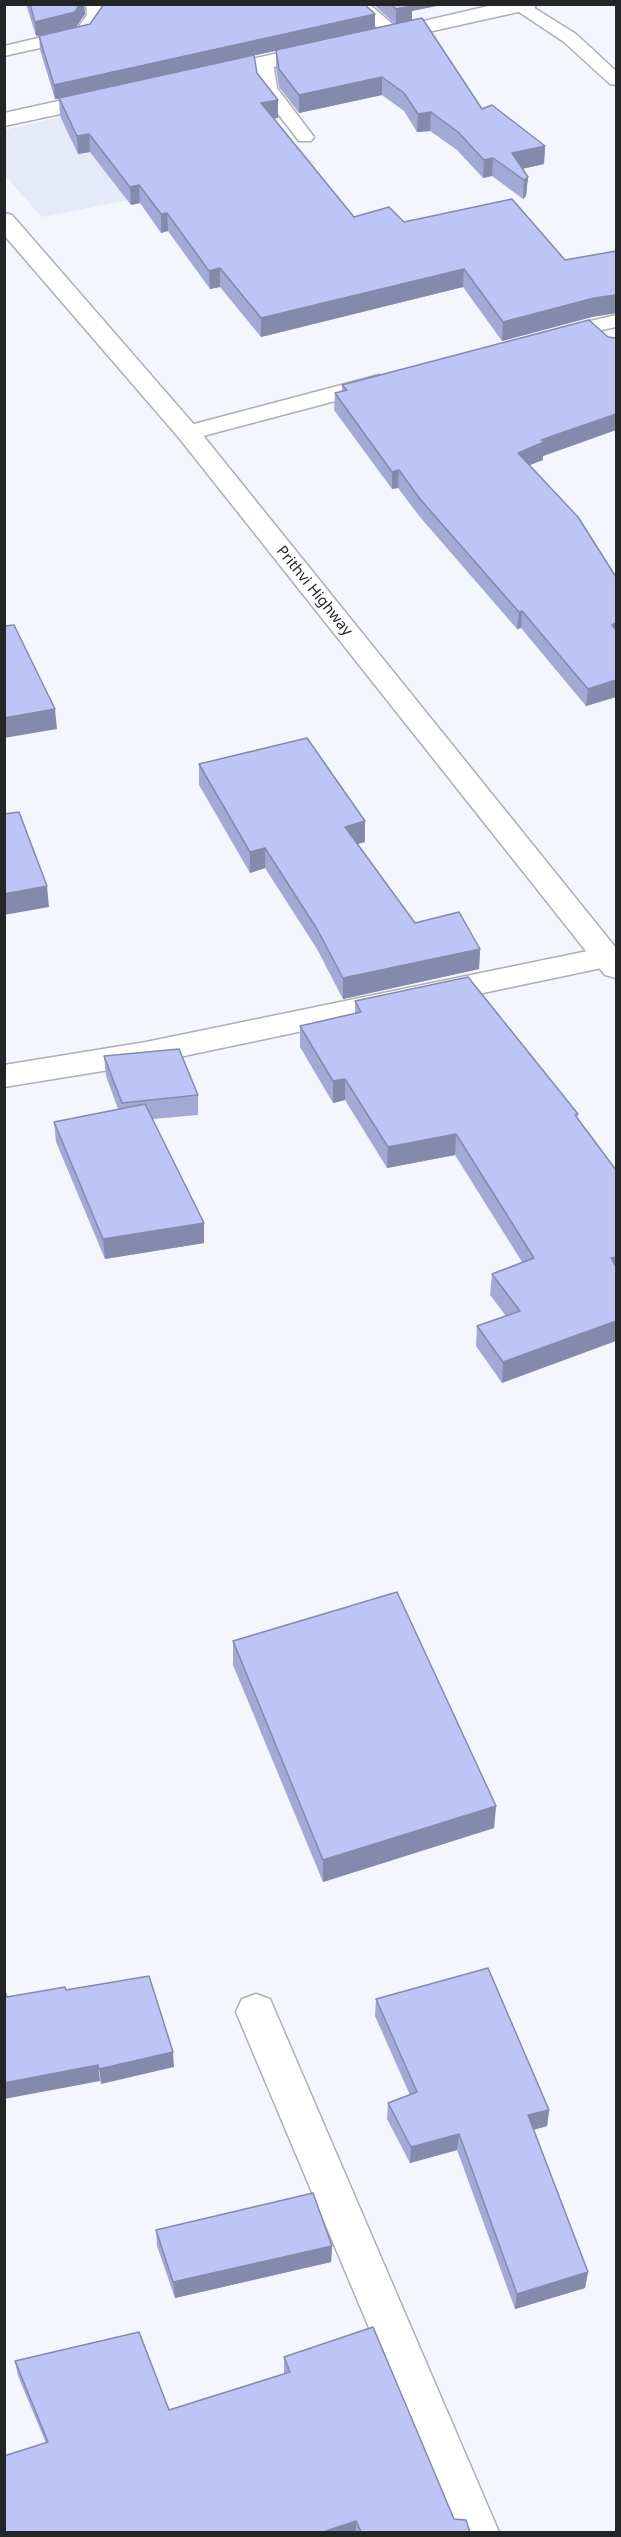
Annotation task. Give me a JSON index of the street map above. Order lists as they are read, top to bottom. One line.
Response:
{"streets":{"main road":["Prithvi Highway"]}}
